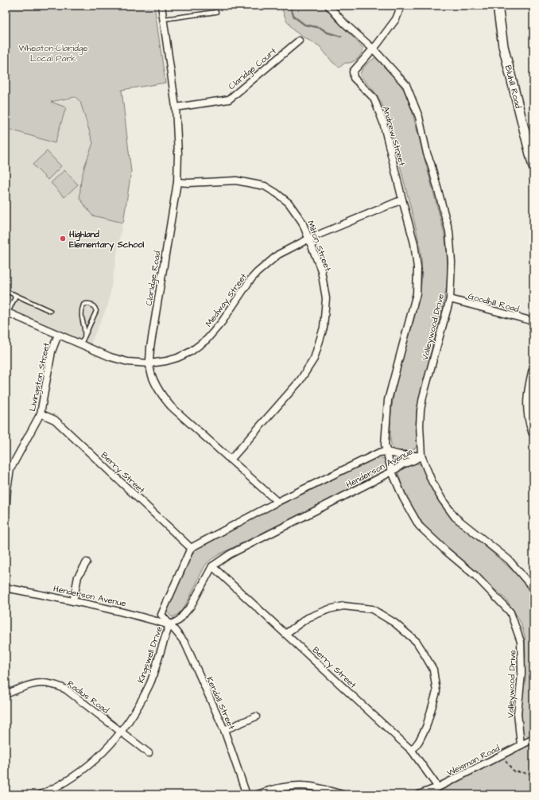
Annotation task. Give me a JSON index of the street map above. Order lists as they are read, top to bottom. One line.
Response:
{"streets":{"street":["Claridge Court","Bluhill Road","Andrew Street","Milton Street","Claridge Road","Medway Street","Goodhill Road","Valleywood Drive","Livingston Street","Henderson Avenue","Berry Street","Kingswell Drive","Radius Road","Kendall Street","Weisman Road"]},"crossings":[["Claridge Court","Claridge Road"],["Andrew Street","Medway Street"],["Andrew Street","Valleywood Drive"],["Milton Street","Claridge Road"],["Milton Street","Medway Street"],["Claridge Road","Medway Street"],["Claridge Road","Henderson Avenue"],["Medway Street","Valleywood Drive"],["Medway Street","Livingston Street"],["Goodhill Road","Valleywood Drive"],["Valleywood Drive","Henderson Avenue"],["Valleywood Drive","Weisman Road"],["Livingston Street","Berry Street"],["Henderson Avenue","Berry Street"],["Henderson Avenue","Kingswell Drive"],["Henderson Avenue","Kendall Street"],["Berry Street","Weisman Road"],["Kingswell Drive","Radius Road"],["Kingswell Drive","Kendall Street"]],"parks":["Wheaton-Claridge Local Park"],"places":["Highland Elementary School"]}
